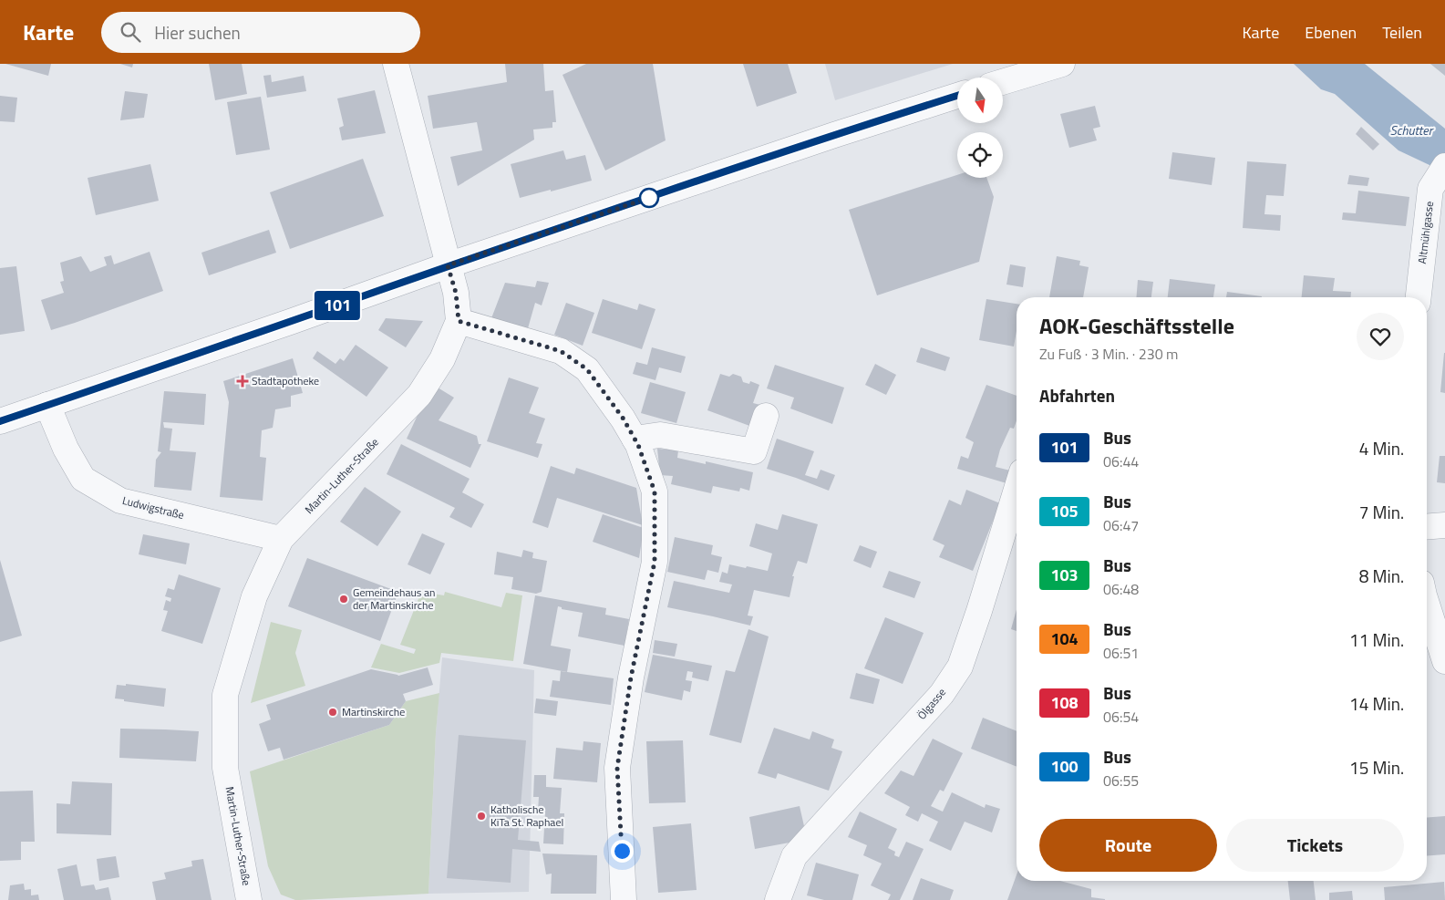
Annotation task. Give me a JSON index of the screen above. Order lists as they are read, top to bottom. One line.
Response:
{"streets":{"street":["Altmühlgasse","Martin-Luther-Straße","Ludwigstraße","Ölgasse"]},"crossings":[["Martin-Luther-Straße","Ludwigstraße"]],"water":["Schutter"],"places":{"health":["Stadtapotheke"],"other":["Gemeindehaus an der Martinskirche","Martinskirche","Katholische KiTa St. Raphael"]},"lines":["bus line 101"],"north":"bottom","page":{"header":"Karte","search":"Hier suchen","nav":["Karte","Ebenen","Teilen"],"on_map":"101","heading":[["AOK-Geschäftsstelle","Zu Fuß · 3 Min. · 230 m"],"Abfahrten"],"list":[{"mark":"101","name":"Bus","note":"06:44","value":"4 Min."},{"mark":"105","name":"Bus","note":"06:47","value":"7 Min."},{"mark":"103","name":"Bus","note":"06:48","value":"8 Min."},{"mark":"104","name":"Bus","note":"06:51","value":"11 Min."},{"mark":"108","name":"Bus","note":"06:54","value":"14 Min."},{"mark":"100","name":"Bus","note":"06:55","value":"15 Min."}],"buttons":["Route","Tickets"]}}
